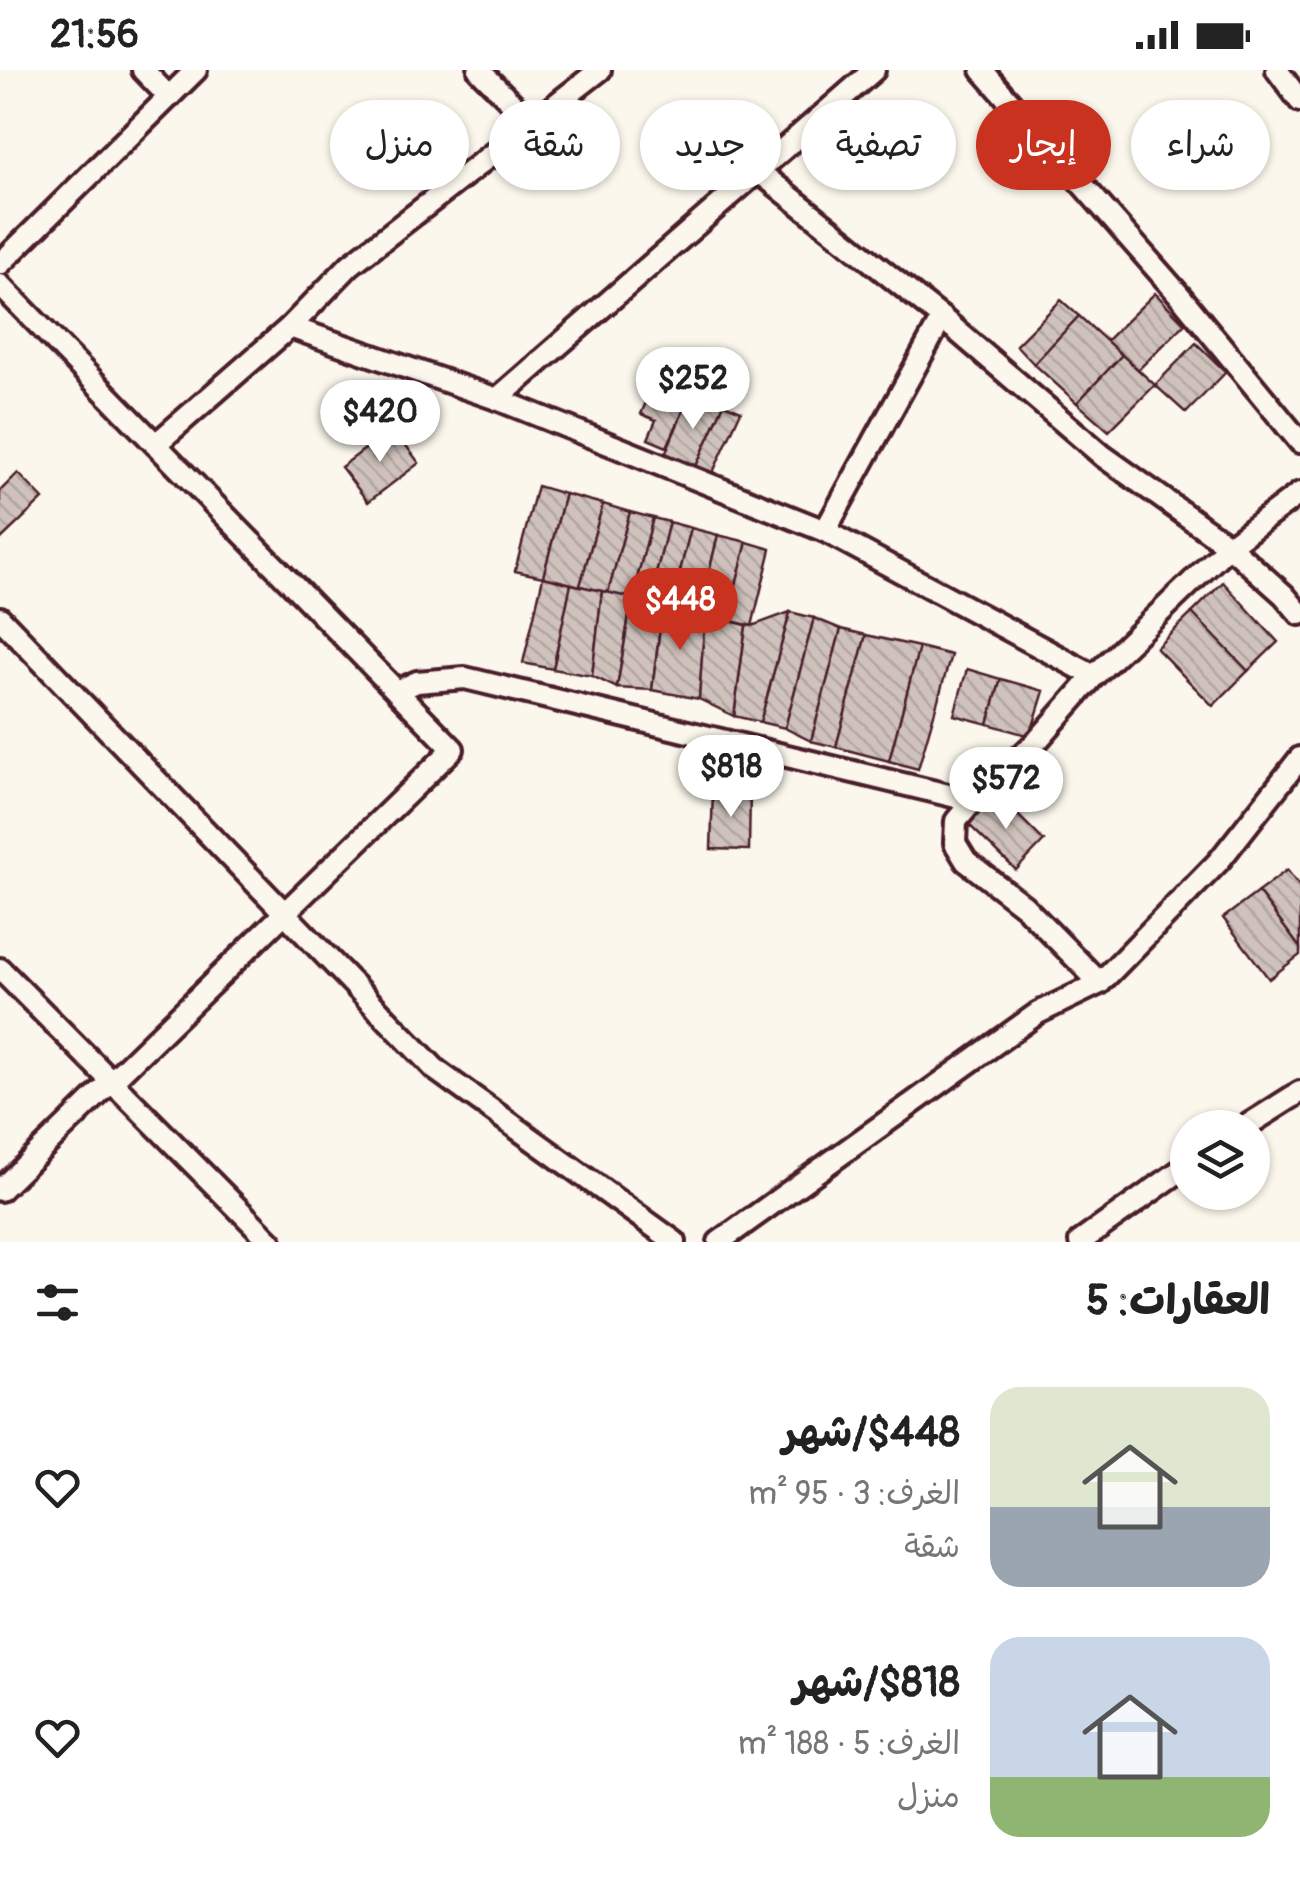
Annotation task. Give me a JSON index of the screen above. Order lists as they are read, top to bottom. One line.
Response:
{"page":{"status":"21:56","chip":["شراء","إيجار","تصفية","جديد","شقة","منزل"],"price":["$252","$420","$448","$818","$572"],"heading":"العقارات: 5","list":[{"name":"$448/شهر","note":"الغرف: 3 · 95 m² · شقة"},{"name":"$818/شهر","note":"الغرف: 5 · 188 m² · منزل"}]}}
